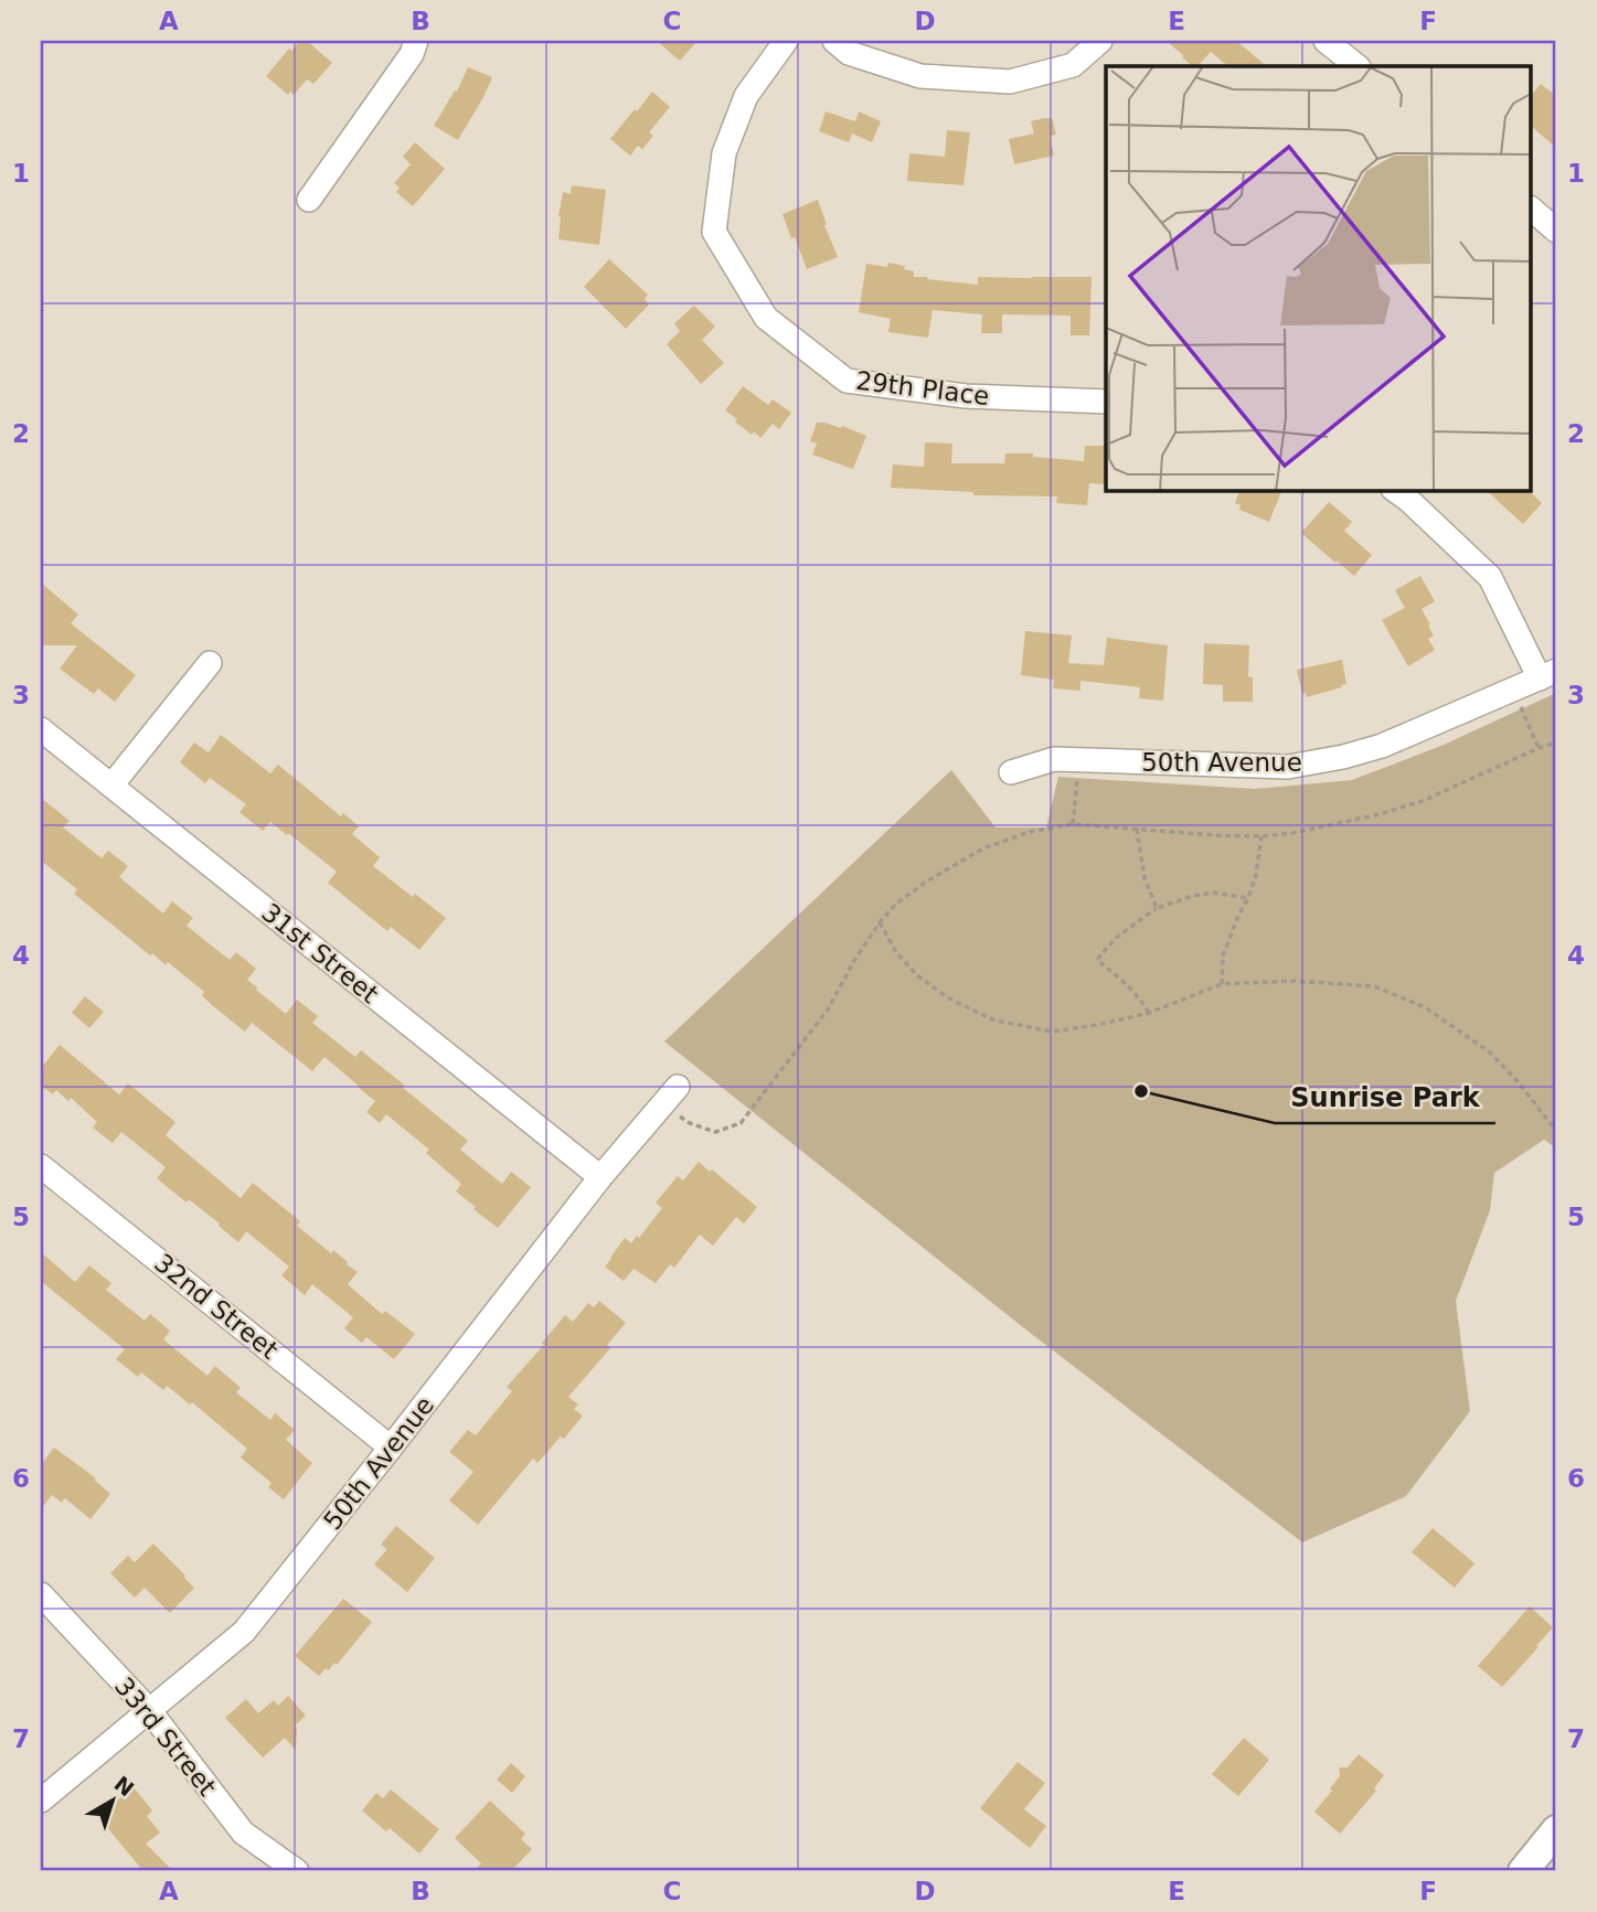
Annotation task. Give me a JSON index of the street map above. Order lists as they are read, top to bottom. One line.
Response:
{"streets":{"street":["29th Place","50th Avenue","31st Street","32nd Street","33rd Street"]},"crossings":[["50th Avenue","31st Street"],["50th Avenue","32nd Street"],["50th Avenue","33rd Street"]],"places":["Sunrise Park"],"north":"top right","grid":{"columns":["A","B","C","D","E","F"],"rows":["1","2","3","4","5","6","7"]}}
